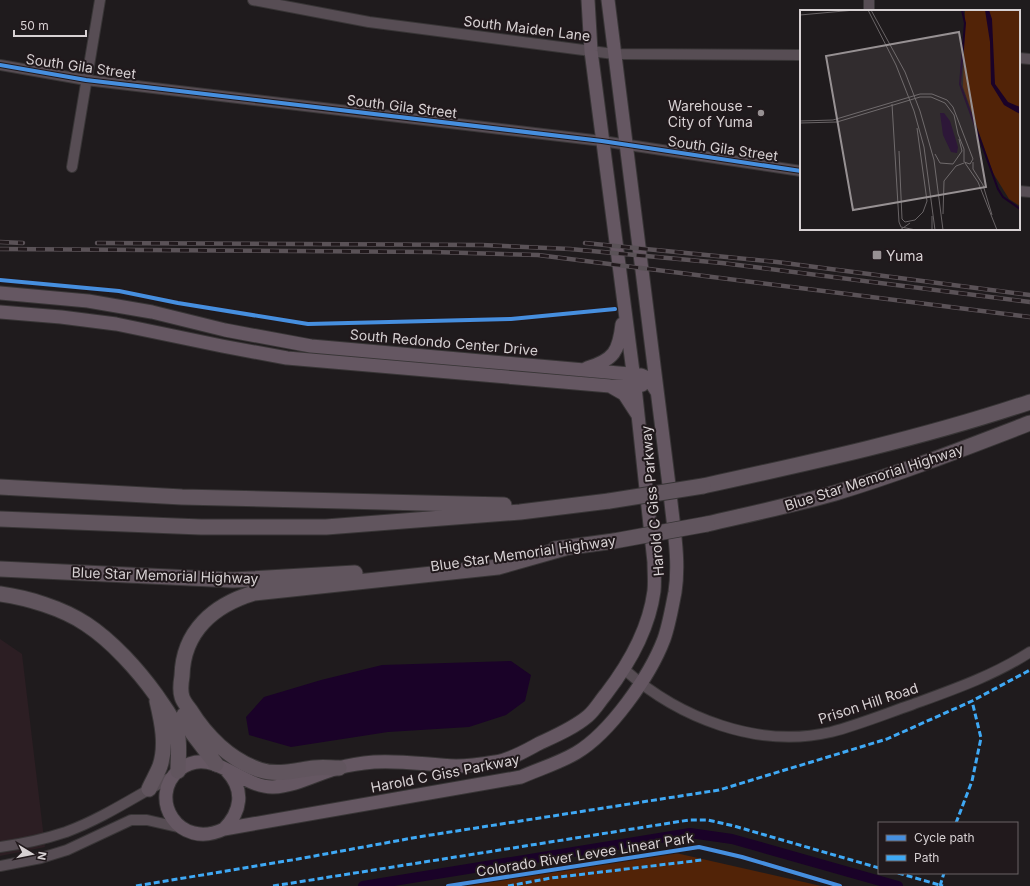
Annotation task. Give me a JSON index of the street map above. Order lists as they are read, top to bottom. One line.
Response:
{"streets":{"highway":["Blue Star Memorial Highway"],"main road":["South Redondo Center Drive","Harold C Giss Parkway"],"street":["South Maiden Lane","South Gila Street","Prison Hill Road"],"cycle path":["Colorado River Levee Linear Park"]},"crossings":[["South Maiden Lane","Harold C Giss Parkway"],["South Gila Street","Harold C Giss Parkway"],["South Redondo Center Drive","Harold C Giss Parkway"],["Harold C Giss Parkway","Prison Hill Road"]],"places":{"other":["Warehouse - City of Yuma"],"transit":["Yuma"]},"legend":["Cycle path","Path"],"scale_bar":"50 m","north":"right"}
